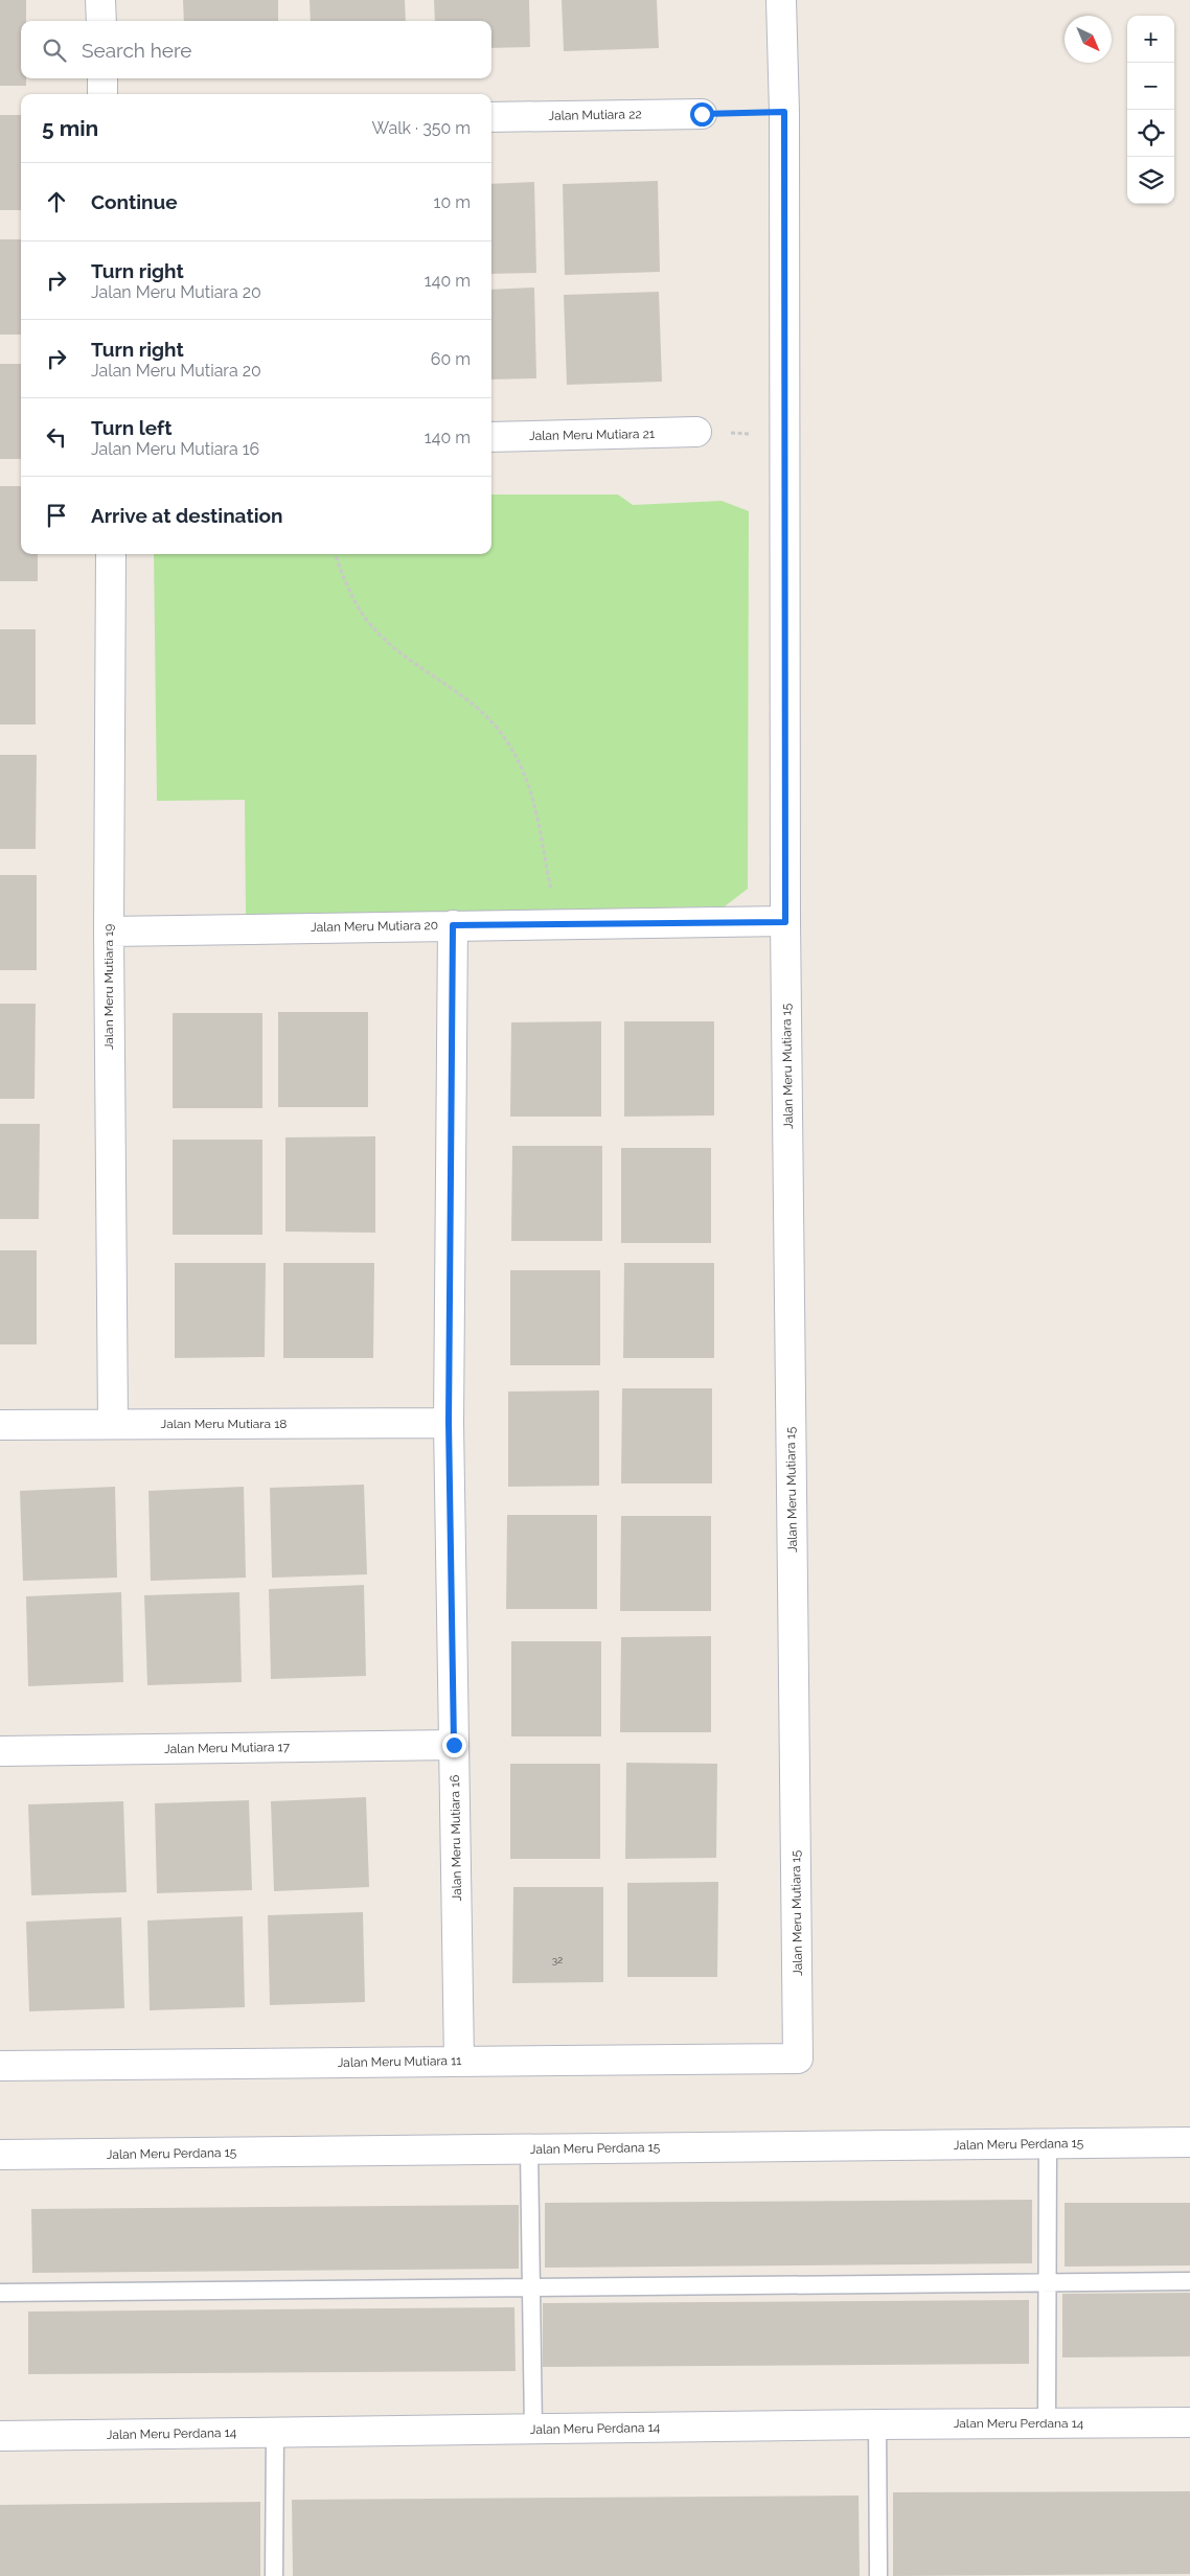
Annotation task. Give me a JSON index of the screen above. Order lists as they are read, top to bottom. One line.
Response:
{"streets":{"street":["Jalan Mutiara 22","Jalan Meru Mutiara 21","Jalan Meru Mutiara 20","Jalan Meru Mutiara 19","Jalan Meru Mutiara 15","Jalan Meru Mutiara 18","Jalan Meru Mutiara 17","Jalan Meru Mutiara 16","Jalan Meru Mutiara 11","Jalan Meru Perdana 15","Jalan Meru Perdana 14"]},"crossings":[["Jalan Meru Mutiara 20","Jalan Meru Mutiara 19"],["Jalan Meru Mutiara 20","Jalan Meru Mutiara 15"],["Jalan Meru Mutiara 20","Jalan Meru Mutiara 16"],["Jalan Meru Mutiara 19","Jalan Meru Mutiara 18"],["Jalan Meru Mutiara 15","Jalan Meru Mutiara 11"],["Jalan Meru Mutiara 18","Jalan Meru Mutiara 16"],["Jalan Meru Mutiara 17","Jalan Meru Mutiara 16"],["Jalan Meru Mutiara 16","Jalan Meru Mutiara 11"]],"house_numbers":["32"],"north":"bottom right","page":{"map_buttons":["+","−"],"search":"Search here","heading":["5 min","Walk · 350 m"],"list":[["Continue","10 m"],["Turn right","Jalan Meru Mutiara 20","140 m"],["Turn right","Jalan Meru Mutiara 20","60 m"],["Turn left","Jalan Meru Mutiara 16","140 m"],"Arrive at destination"]}}
